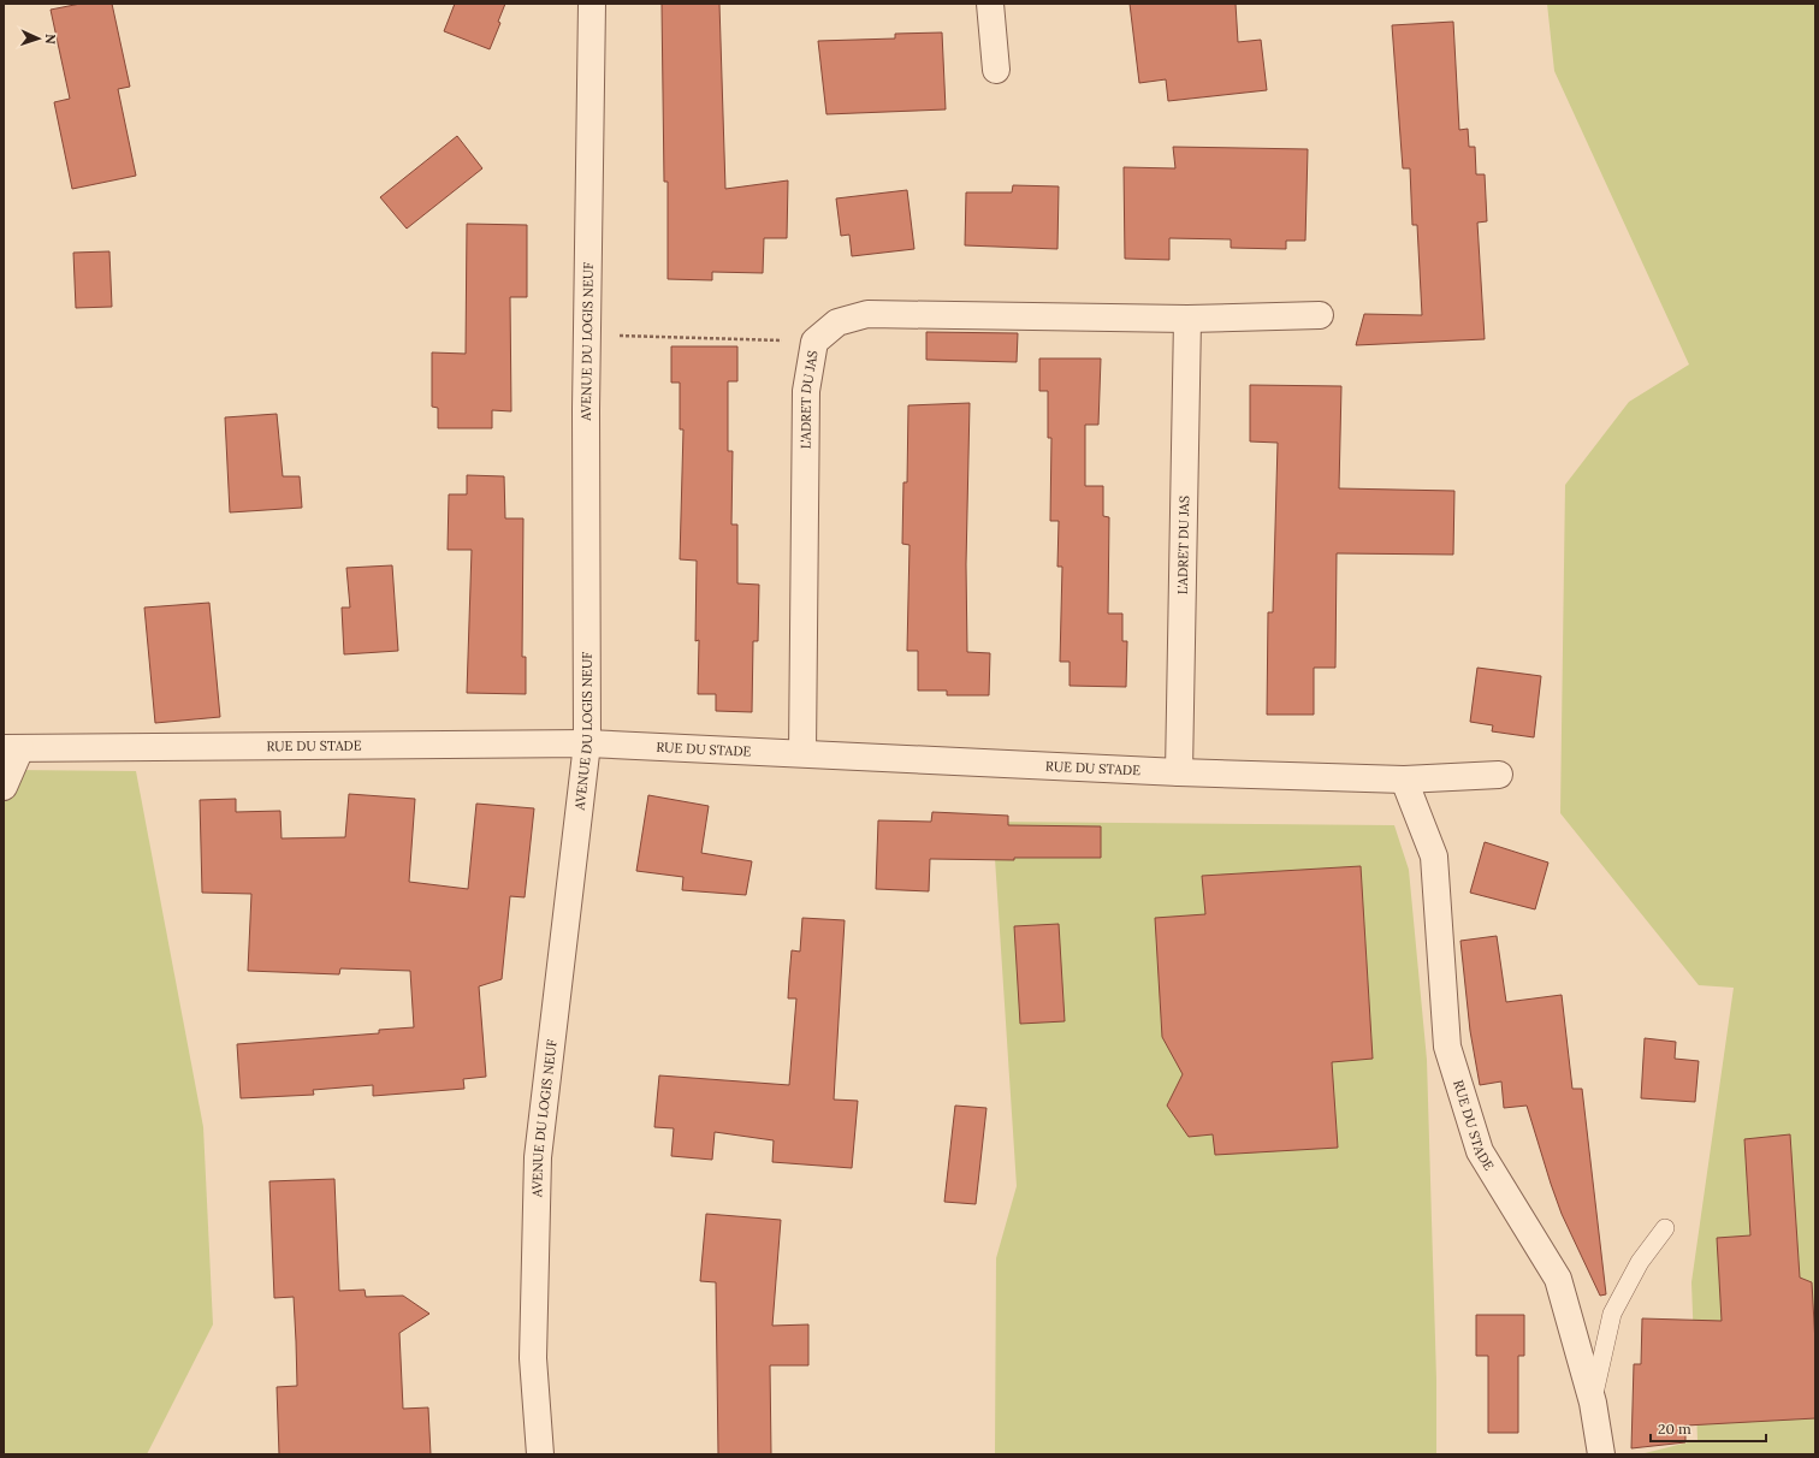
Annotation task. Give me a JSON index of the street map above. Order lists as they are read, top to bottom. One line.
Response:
{"streets":{"street":["AVENUE DU LOGIS NEUF","L'ADRET DU JAS","RUE DU STADE"]},"crossings":[["AVENUE DU LOGIS NEUF","RUE DU STADE"],["L'ADRET DU JAS","RUE DU STADE"]],"scale_bar":"20 m","north":"right"}
